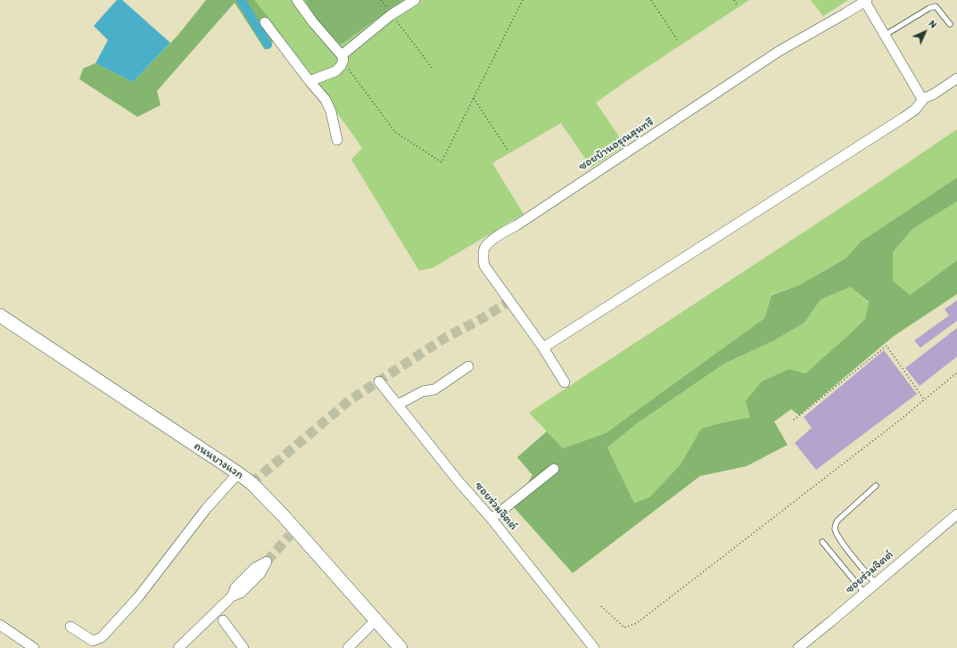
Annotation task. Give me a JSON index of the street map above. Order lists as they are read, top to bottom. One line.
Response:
{"streets":{"main road":["ถนนบางแวก"],"street":["ซอยบ้านอรุณสุนทรี","ซอยร่วมจิตต์"]},"north":"top right"}
